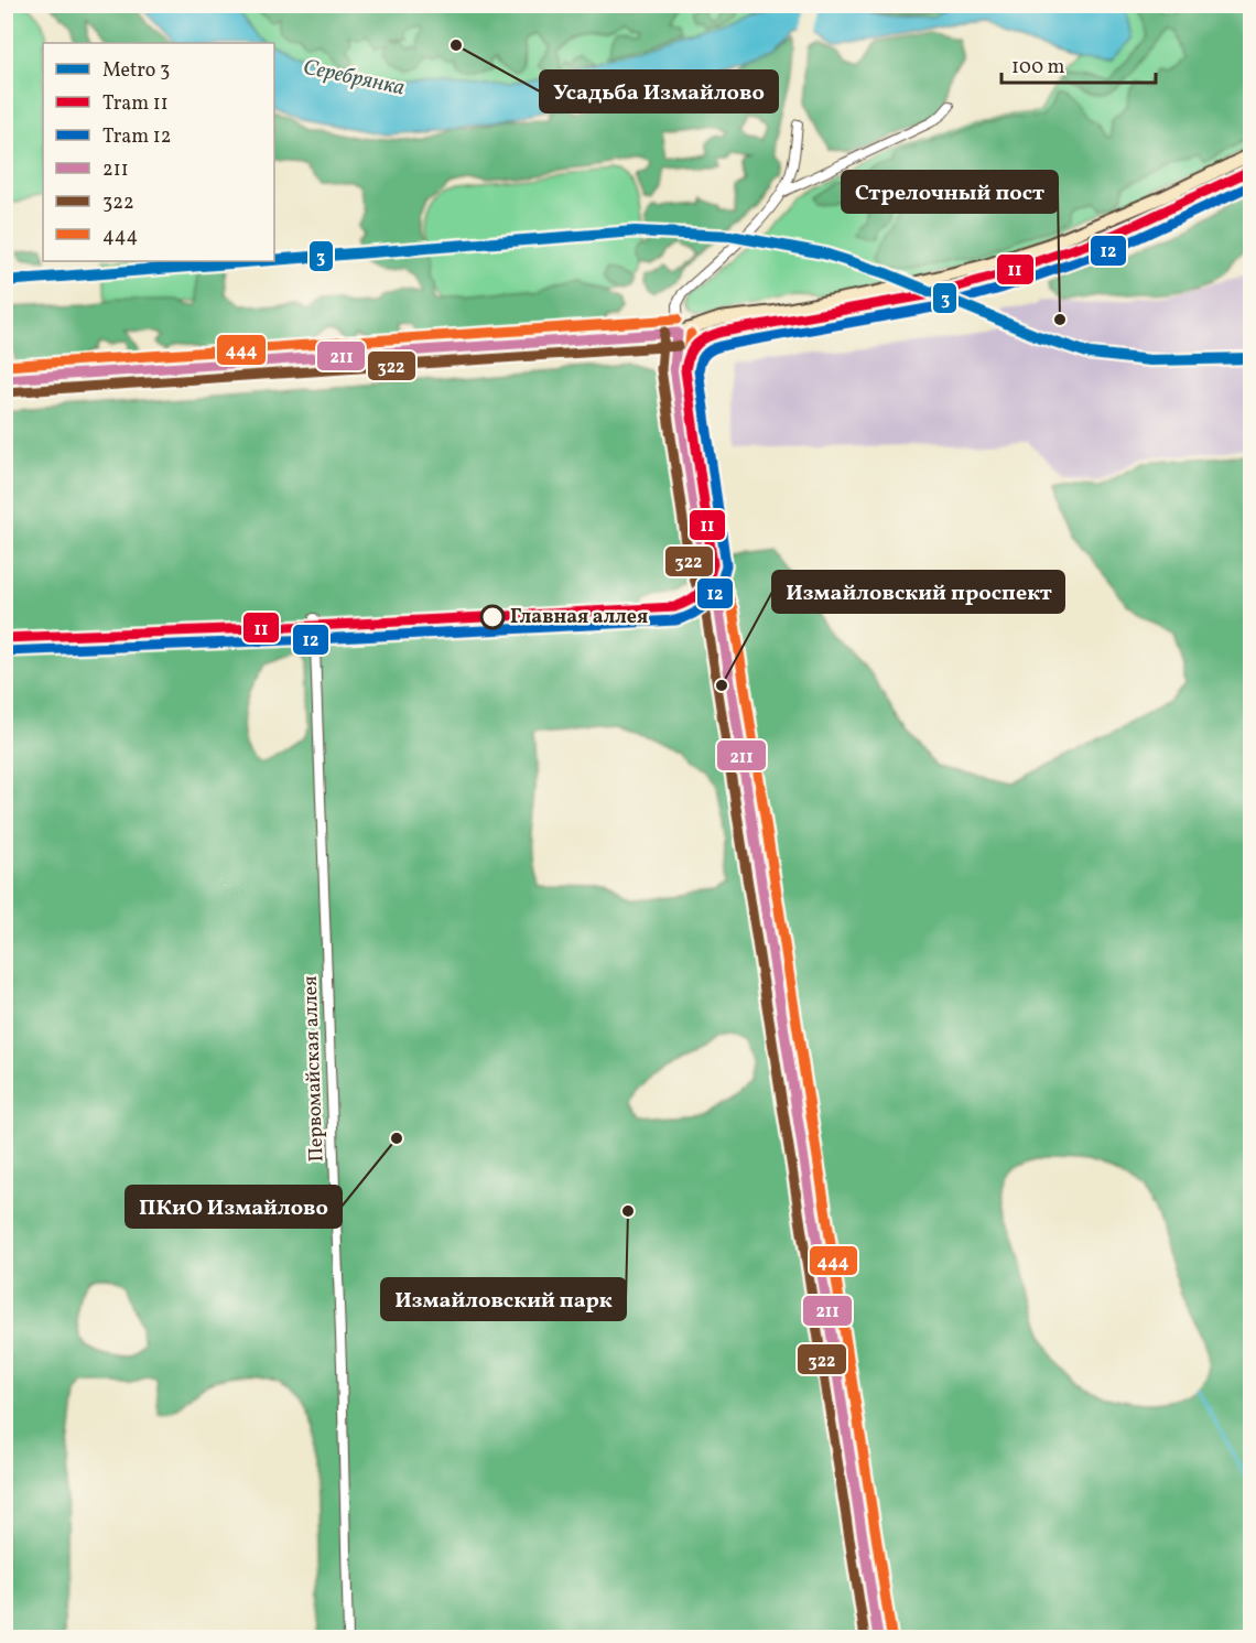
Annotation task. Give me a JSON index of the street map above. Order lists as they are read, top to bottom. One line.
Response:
{"streets":{"street":["Первомайская аллея"]},"water":["Серебрянка"],"places":["Усадьба Измайлово","Стрелочный пост","Главная аллея","Измайловский проспект","ПКиО Измайлово","Измайловский парк"],"lines":["tram line 11","tram line 12","metro line 3","transit line 444","transit line 322","transit line 211"],"legend":["Metro 3","Tram 11","Tram 12","211","322","444"],"scale_bar":"100 m"}
